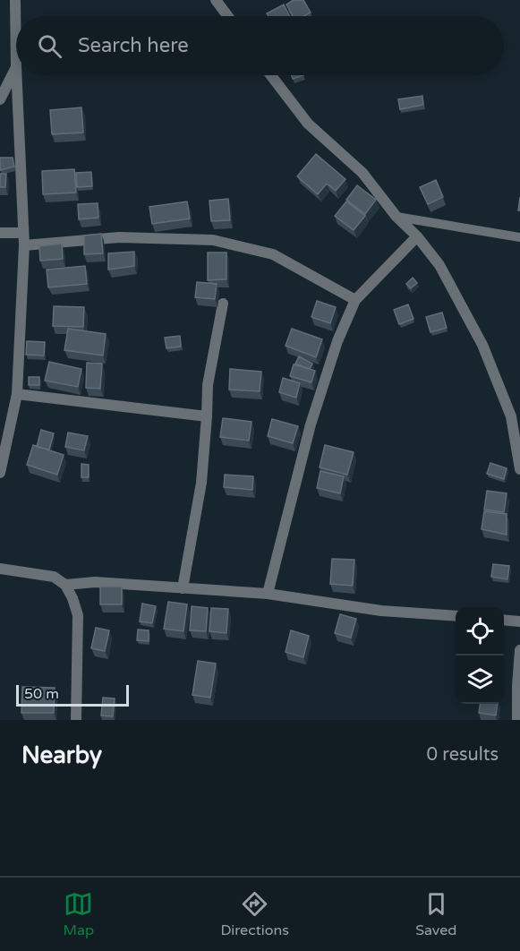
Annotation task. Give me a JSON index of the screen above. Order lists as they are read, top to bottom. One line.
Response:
{"scale_bar":"50 m","page":{"search":"Search here","scale":"50 m","heading":["Nearby","0 results"],"nav":["Map","Directions","Saved"]}}
